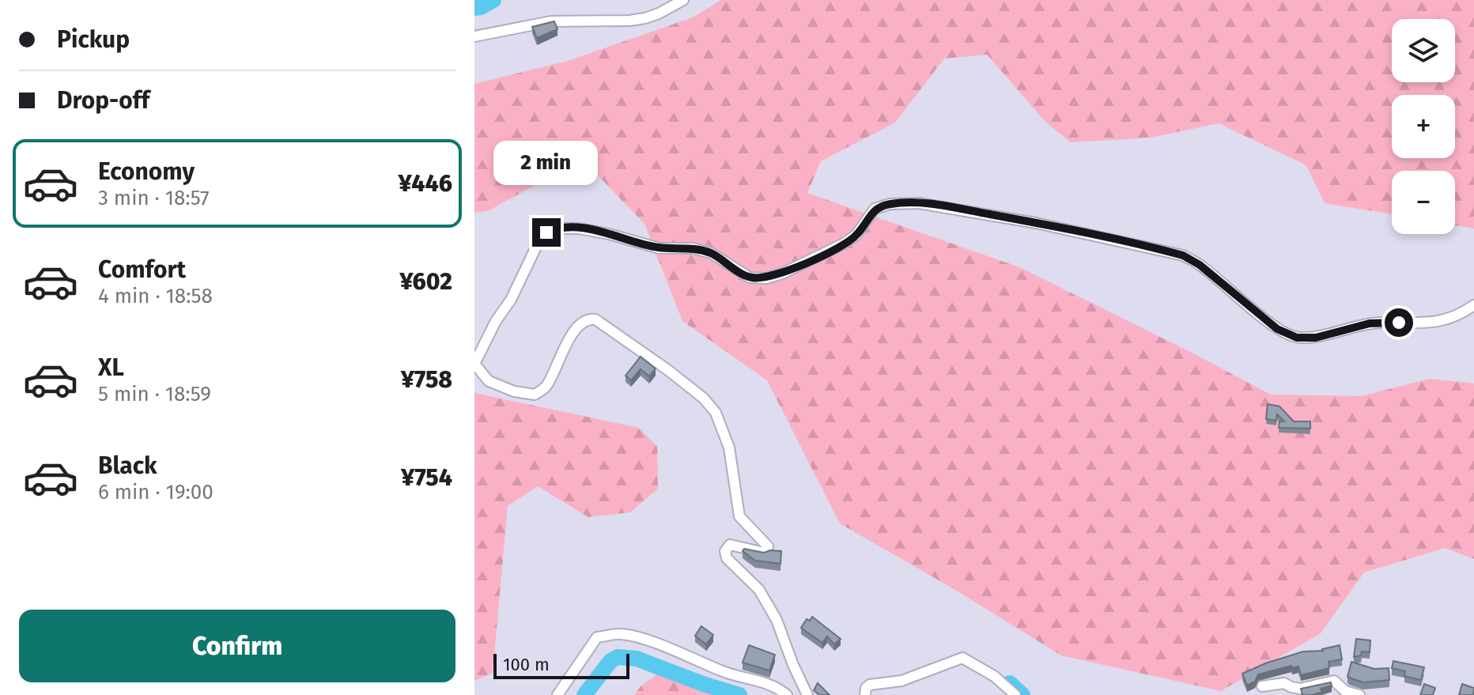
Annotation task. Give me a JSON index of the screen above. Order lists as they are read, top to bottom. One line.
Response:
{"scale_bar":"100 m","page":{"banner":["Pickup","Drop-off"],"map_buttons":["+","−"],"list":[{"name":"Economy","note":"3 min · 18:57","value":"¥446"},{"name":"Comfort","note":"4 min · 18:58","value":"¥602"},{"name":"XL","note":"5 min · 18:59","value":"¥758"},{"name":"Black","note":"6 min · 19:00","value":"¥754"}],"bubble":"2 min","buttons":"Confirm","scale":"100 m"}}
